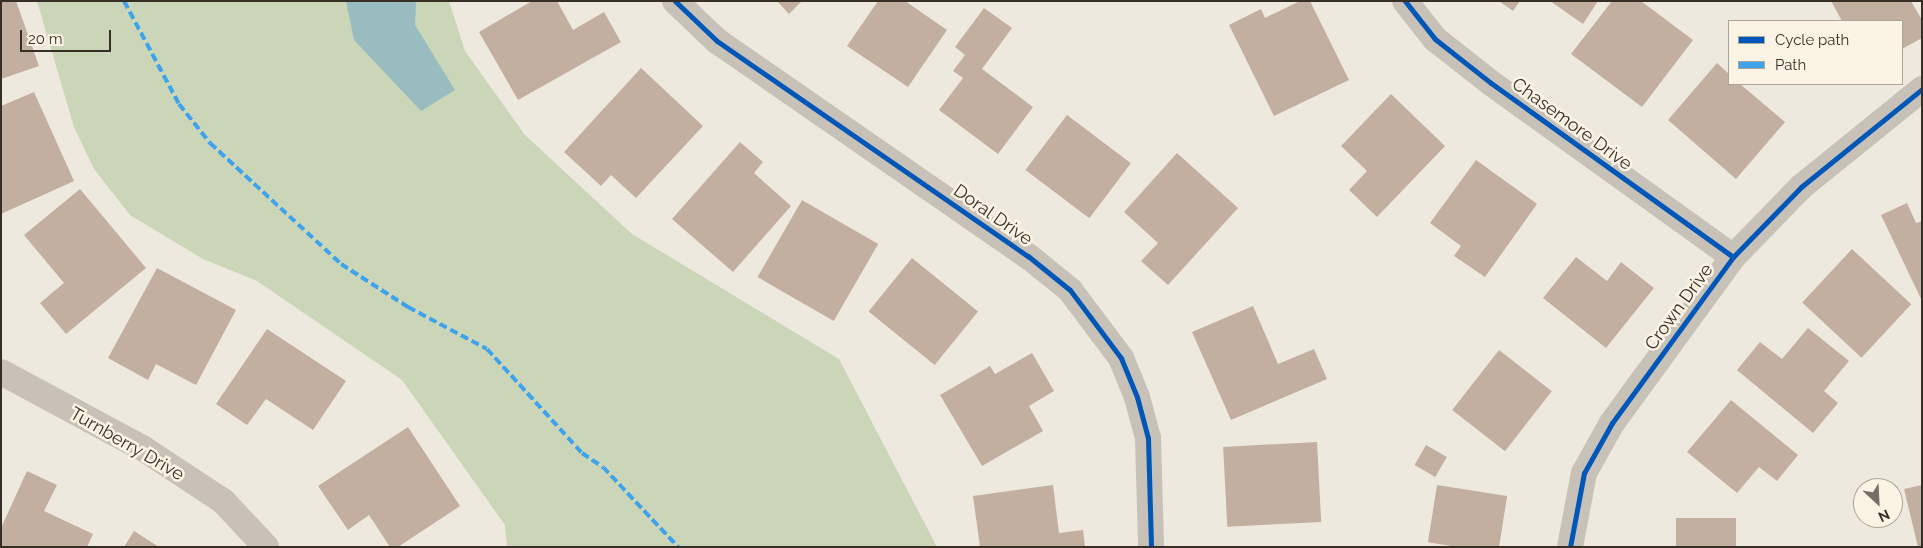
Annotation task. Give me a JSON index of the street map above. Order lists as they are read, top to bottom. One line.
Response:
{"streets":{"street":["Chasemore Drive","Doral Drive","Crown Drive","Turnberry Drive"]},"crossings":[["Chasemore Drive","Crown Drive"]],"legend":["Cycle path","Path"],"scale_bar":"20 m","north":"bottom right"}
